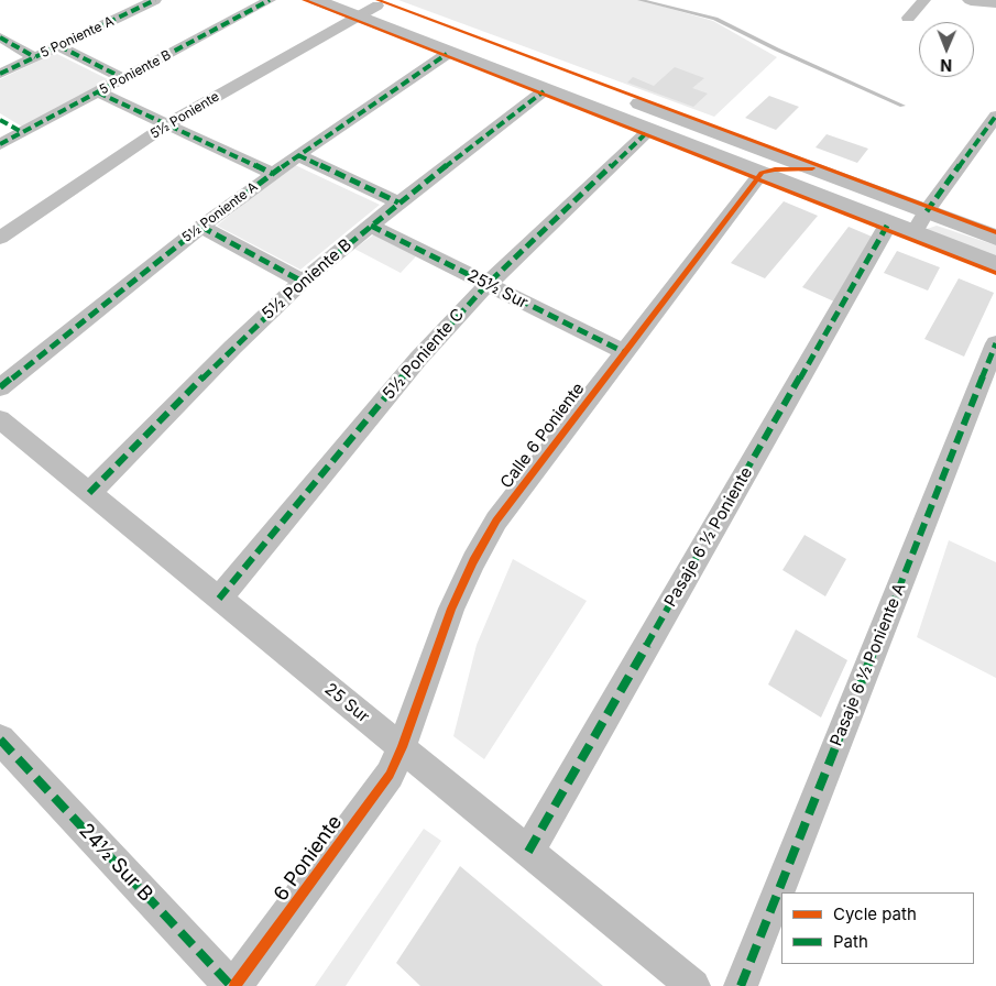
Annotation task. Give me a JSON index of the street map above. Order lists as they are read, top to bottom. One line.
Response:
{"streets":{"street":["5 Poniente A","5 Poniente B","5½ Poniente","5½ Poniente A","5½ Poniente B","25½ Sur","5½ Poniente C","Calle 6 Poniente","Pasaje 6 ½ Poniente","Pasaje 6 ½ Poniente A","25 Sur","6 Poniente","24½ Sur B"]},"crossings":[["5½ Poniente B","25½ Sur"],["5½ Poniente B","25 Sur"],["25½ Sur","5½ Poniente C"],["25½ Sur","Calle 6 Poniente"],["5½ Poniente C","25 Sur"],["Calle 6 Poniente","25 Sur"],["Calle 6 Poniente","6 Poniente"],["Pasaje 6 ½ Poniente","25 Sur"],["25 Sur","6 Poniente"],["6 Poniente","24½ Sur B"]],"legend":["Cycle path","Path"],"north":"bottom"}
